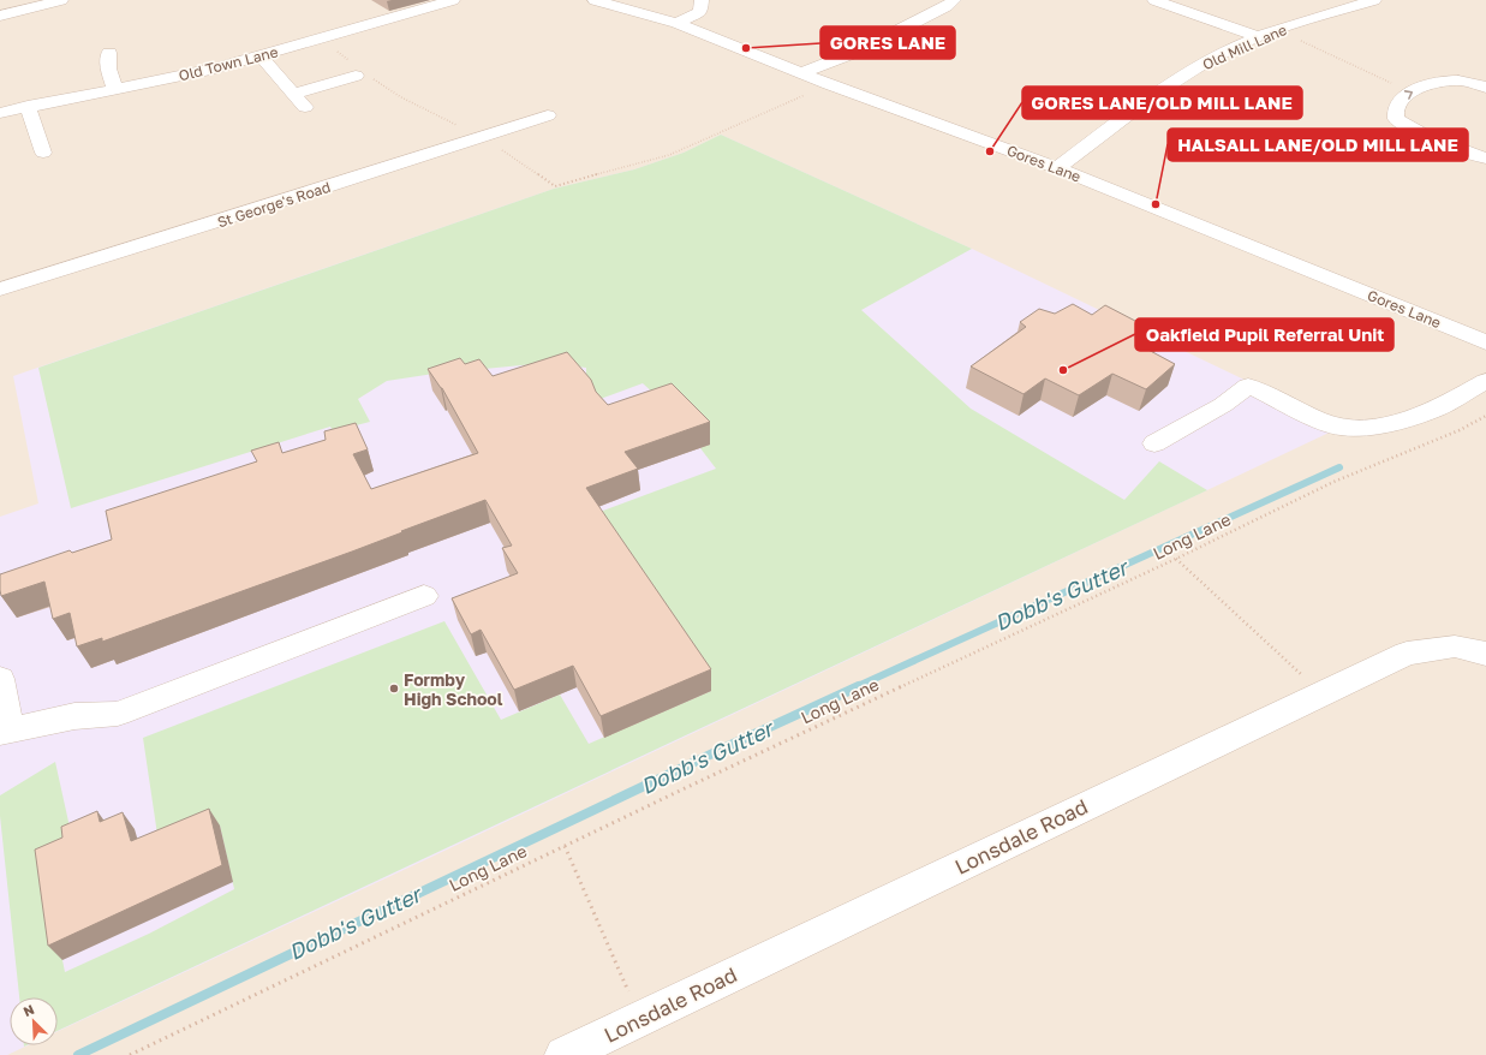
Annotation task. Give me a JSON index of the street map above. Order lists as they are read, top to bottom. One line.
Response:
{"streets":{"street":["Old Mill Lane","Old Town Lane","Gores Lane","St George's Road","Lonsdale Road"],"path":["Long Lane"]},"crossings":[["Old Mill Lane","Gores Lane"]],"water":["Dobb's Gutter"],"places":["GORES LANE","GORES LANE/OLD MILL LANE","HALSALL LANE/OLD MILL LANE","Oakfield Pupil Referral Unit","Formby High School"],"north":"top left"}
